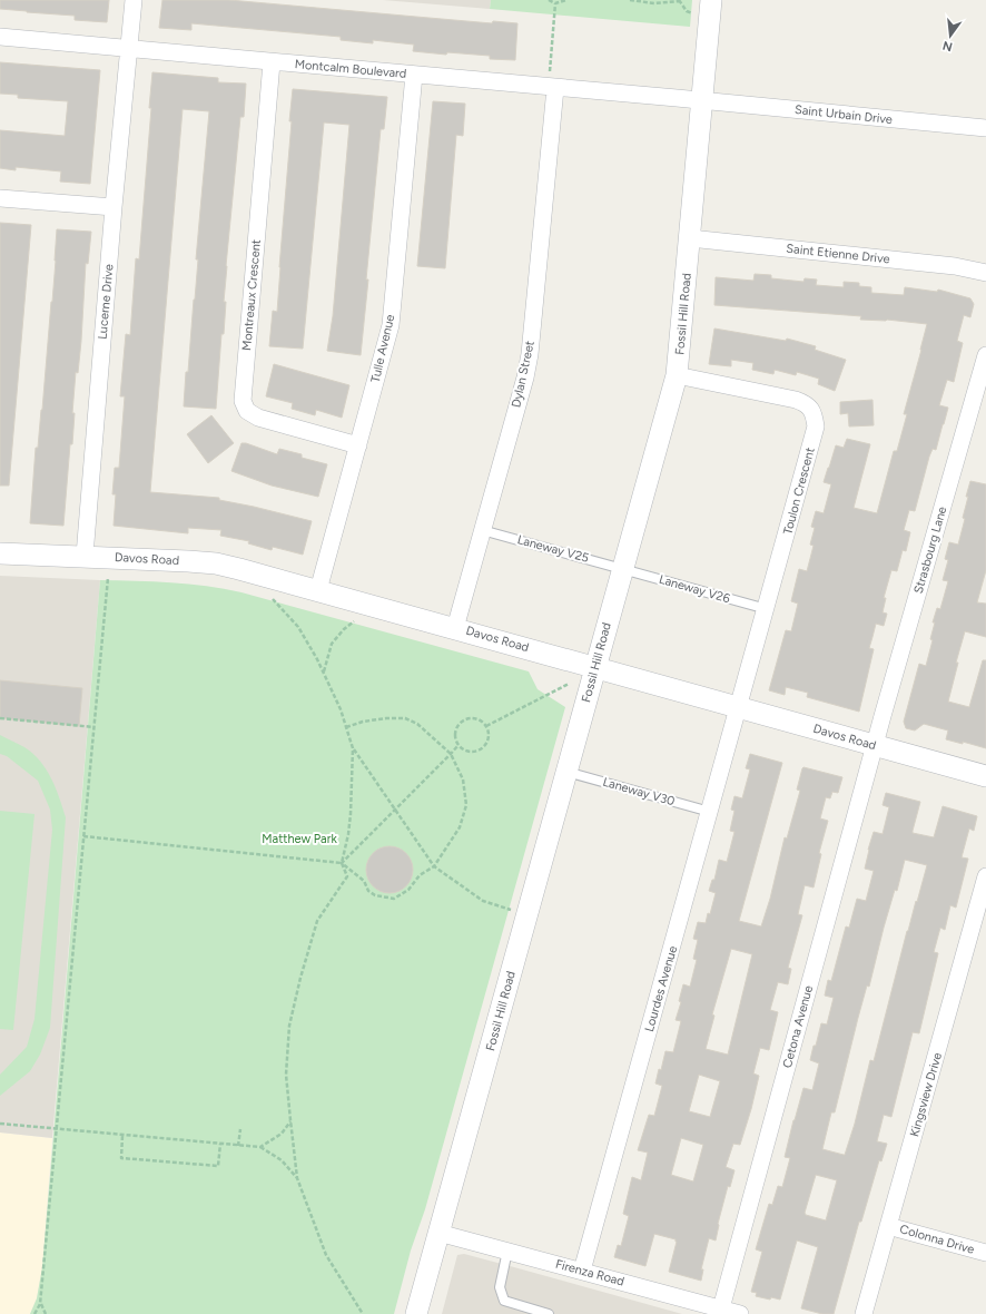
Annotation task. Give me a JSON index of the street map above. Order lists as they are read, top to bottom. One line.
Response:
{"streets":{"street":["Montcalm Boulevard","Saint Urbain Drive","Saint Etienne Drive","Montreaux Crescent","Lucerne Drive","Fossil Hill Road","Tulle Avenue","Dylan Street","Toulon Crescent","Strasbourg Lane","Davos Road","Lourdes Avenue","Cetona Avenue","Kingsview Drive","Colonna Drive","Firenza Road"],"lane":["Laneway V25","Laneway V26","Laneway V30"]},"crossings":[["Montcalm Boulevard","Saint Urbain Drive"],["Montcalm Boulevard","Montreaux Crescent"],["Montcalm Boulevard","Lucerne Drive"],["Montcalm Boulevard","Fossil Hill Road"],["Montcalm Boulevard","Tulle Avenue"],["Montcalm Boulevard","Dylan Street"],["Saint Urbain Drive","Fossil Hill Road"],["Saint Etienne Drive","Fossil Hill Road"],["Montreaux Crescent","Tulle Avenue"],["Lucerne Drive","Davos Road"],["Fossil Hill Road","Toulon Crescent"],["Fossil Hill Road","Laneway V25"],["Fossil Hill Road","Davos Road"],["Fossil Hill Road","Laneway V26"],["Fossil Hill Road","Laneway V30"],["Fossil Hill Road","Firenza Road"],["Tulle Avenue","Davos Road"],["Dylan Street","Laneway V25"],["Dylan Street","Davos Road"],["Toulon Crescent","Davos Road"],["Toulon Crescent","Laneway V26"],["Toulon Crescent","Lourdes Avenue"],["Laneway V25","Laneway V26"],["Strasbourg Lane","Davos Road"],["Strasbourg Lane","Cetona Avenue"],["Davos Road","Lourdes Avenue"],["Davos Road","Cetona Avenue"],["Laneway V30","Lourdes Avenue"],["Lourdes Avenue","Firenza Road"],["Cetona Avenue","Firenza Road"],["Kingsview Drive","Colonna Drive"]],"parks":["Matthew Park"],"north":"bottom"}
